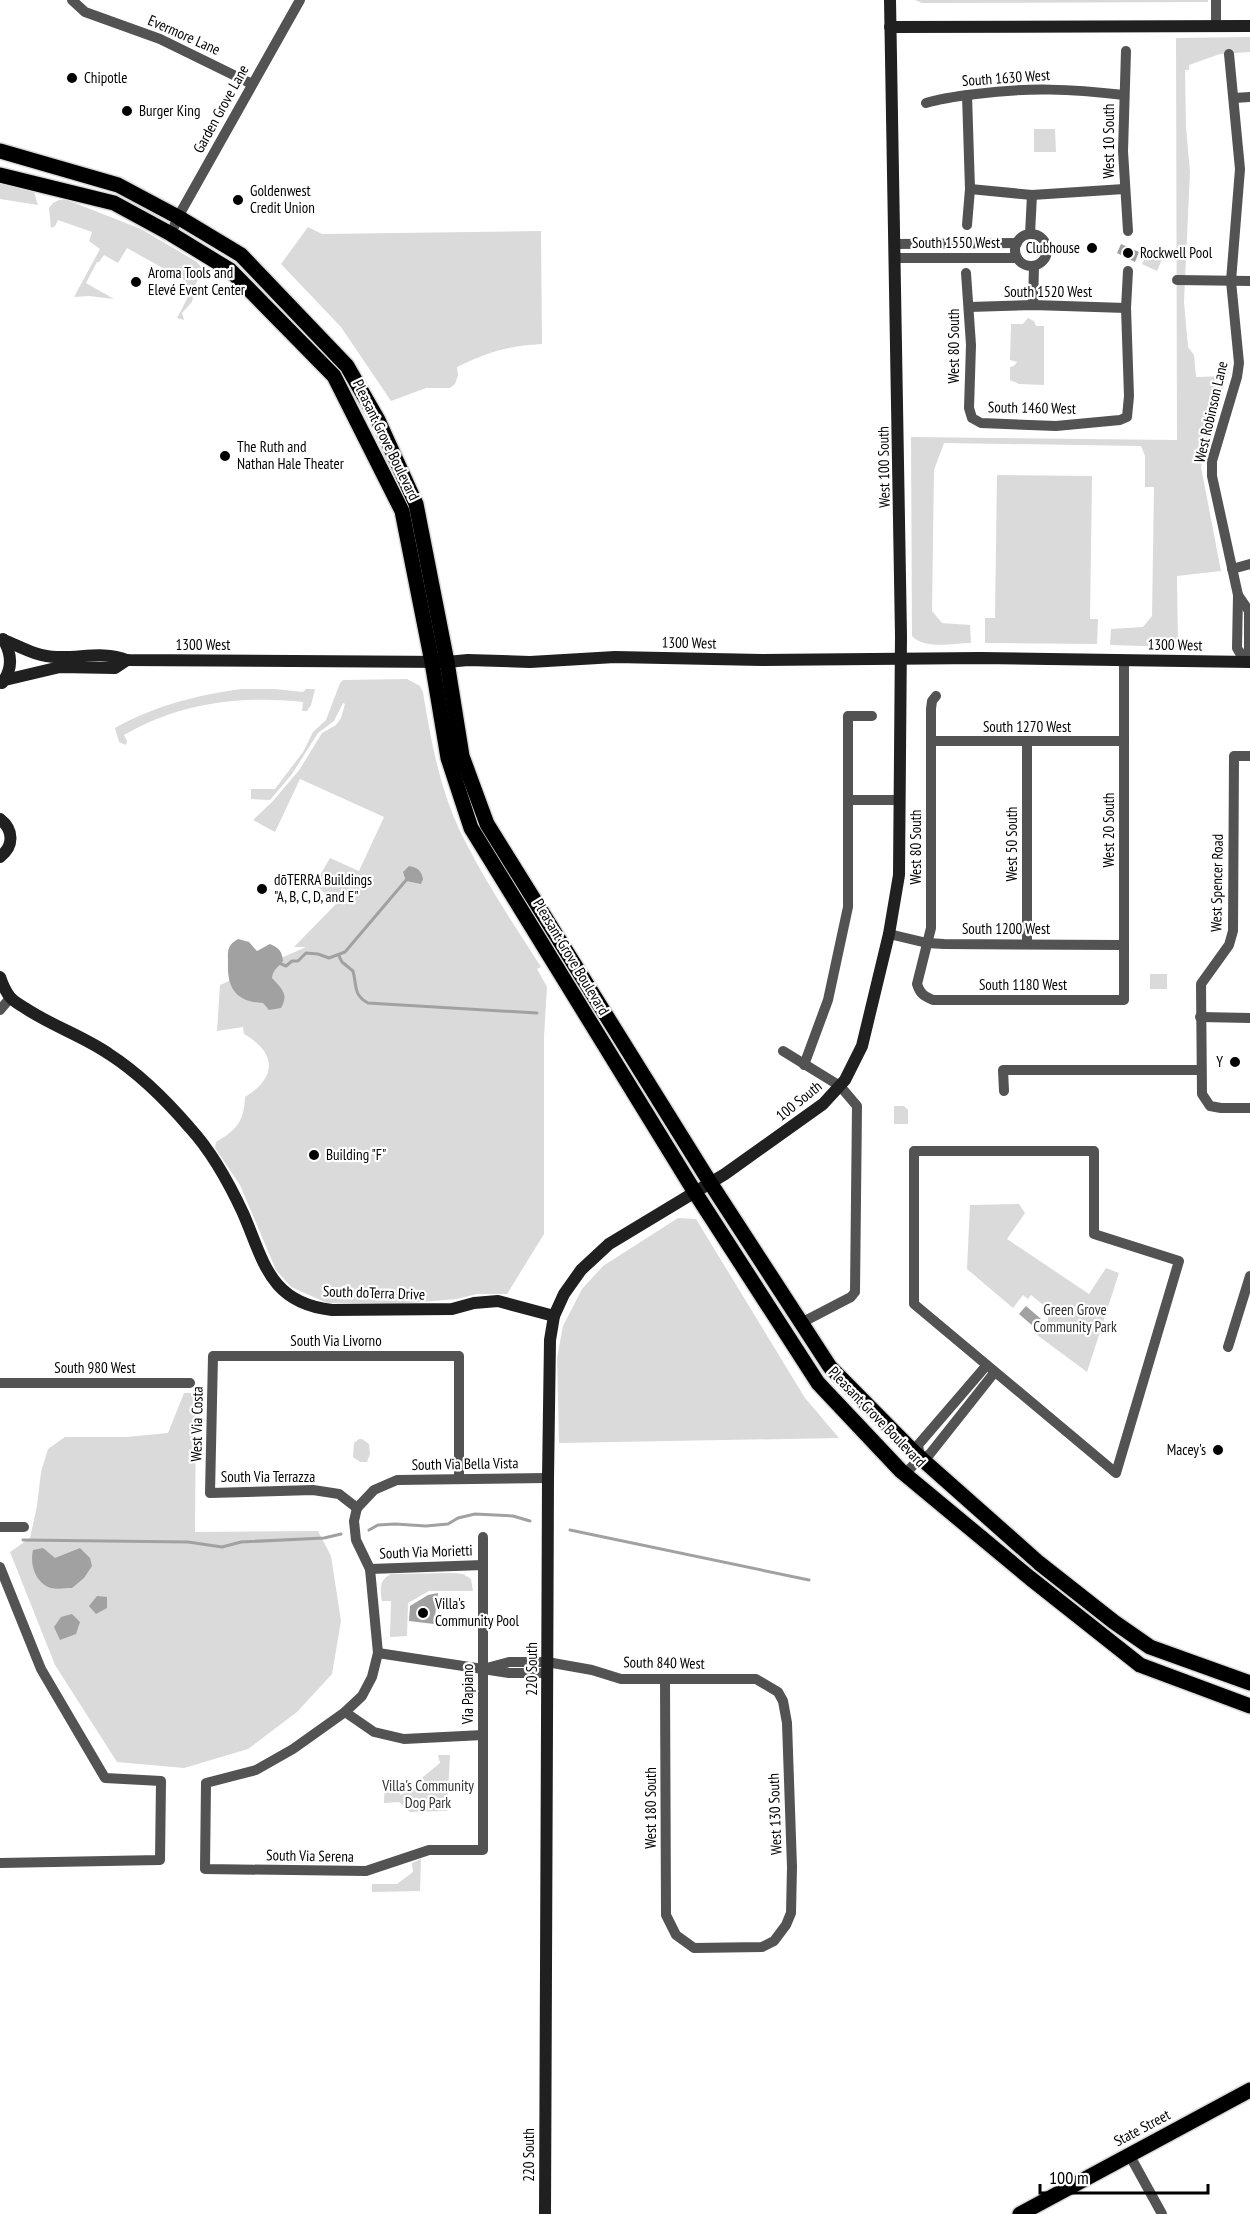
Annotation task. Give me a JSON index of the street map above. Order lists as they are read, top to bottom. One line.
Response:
{"streets":{"main road":["Pleasant Grove Boulevard","State Street"],"street":["Evermore Lane","South 1630 West","Garden Grove Lane","West 10 South","South 1550 West","South 1520 West","West 80 South","South 1460 West","West Robinson Lane","West 100 South","1300 West","South 1270 West","West 20 South","West 50 South","West Spencer Road","South 1200 West","South 1180 West","100 South","South doTerra Drive","South Via Livorno","South 980 West","West Via Costa","South Via Bella Vista","South Via Terrazza","South Via Morietti","South 840 West","220 South","Via Papiano","West 180 South","West 130 South","South Via Serena"]},"crossings":[["Evermore Lane","Garden Grove Lane"],["South 1630 West","West 10 South"],["Garden Grove Lane","Pleasant Grove Boulevard"],["South 1550 West","West 100 South"],["South 1520 West","West 80 South"],["South 1520 West","South 1460 West"],["West 80 South","South 1460 West"],["West 80 South","South 1270 West"],["West 80 South","South 1200 West"],["West 80 South","South 1180 West"],["West Robinson Lane","1300 West"],["Pleasant Grove Boulevard","1300 West"],["Pleasant Grove Boulevard","100 South"],["Pleasant Grove Boulevard","220 South"],["West 100 South","1300 West"],["West 100 South","South 1200 West"],["West 100 South","100 South"],["1300 West","West 20 South"],["South 1270 West","West 20 South"],["South 1270 West","West 50 South"],["West 20 South","South 1200 West"],["West 20 South","South 1180 West"],["West 50 South","South 1200 West"],["South 1200 West","100 South"],["100 South","220 South"],["South doTerra Drive","220 South"],["South Via Livorno","West Via Costa"],["South Via Livorno","South Via Bella Vista"],["West Via Costa","South Via Terrazza"],["South Via Bella Vista","South Via Terrazza"],["South Via Bella Vista","220 South"],["South Via Morietti","Via Papiano"],["South 840 West","220 South"],["South 840 West","Via Papiano"],["South 840 West","West 180 South"],["South 840 West","West 130 South"],["Via Papiano","South Via Serena"],["West 180 South","West 130 South"]],"parks":["Green Grove Community Park","Villa's Community Dog Park"],"places":["Chipotle","Burger King","Goldenwest Credit Union","Clubhouse","Rockwell Pool","Aroma Tools and Elevé Event Center","The Ruth and Nathan Hale Theater","dōTERRA Buildings \"A, B, C, D, and E\"","Y","Building \"F\"","Macey's","Villa's Community Pool"],"scale_bar":"100 m"}
